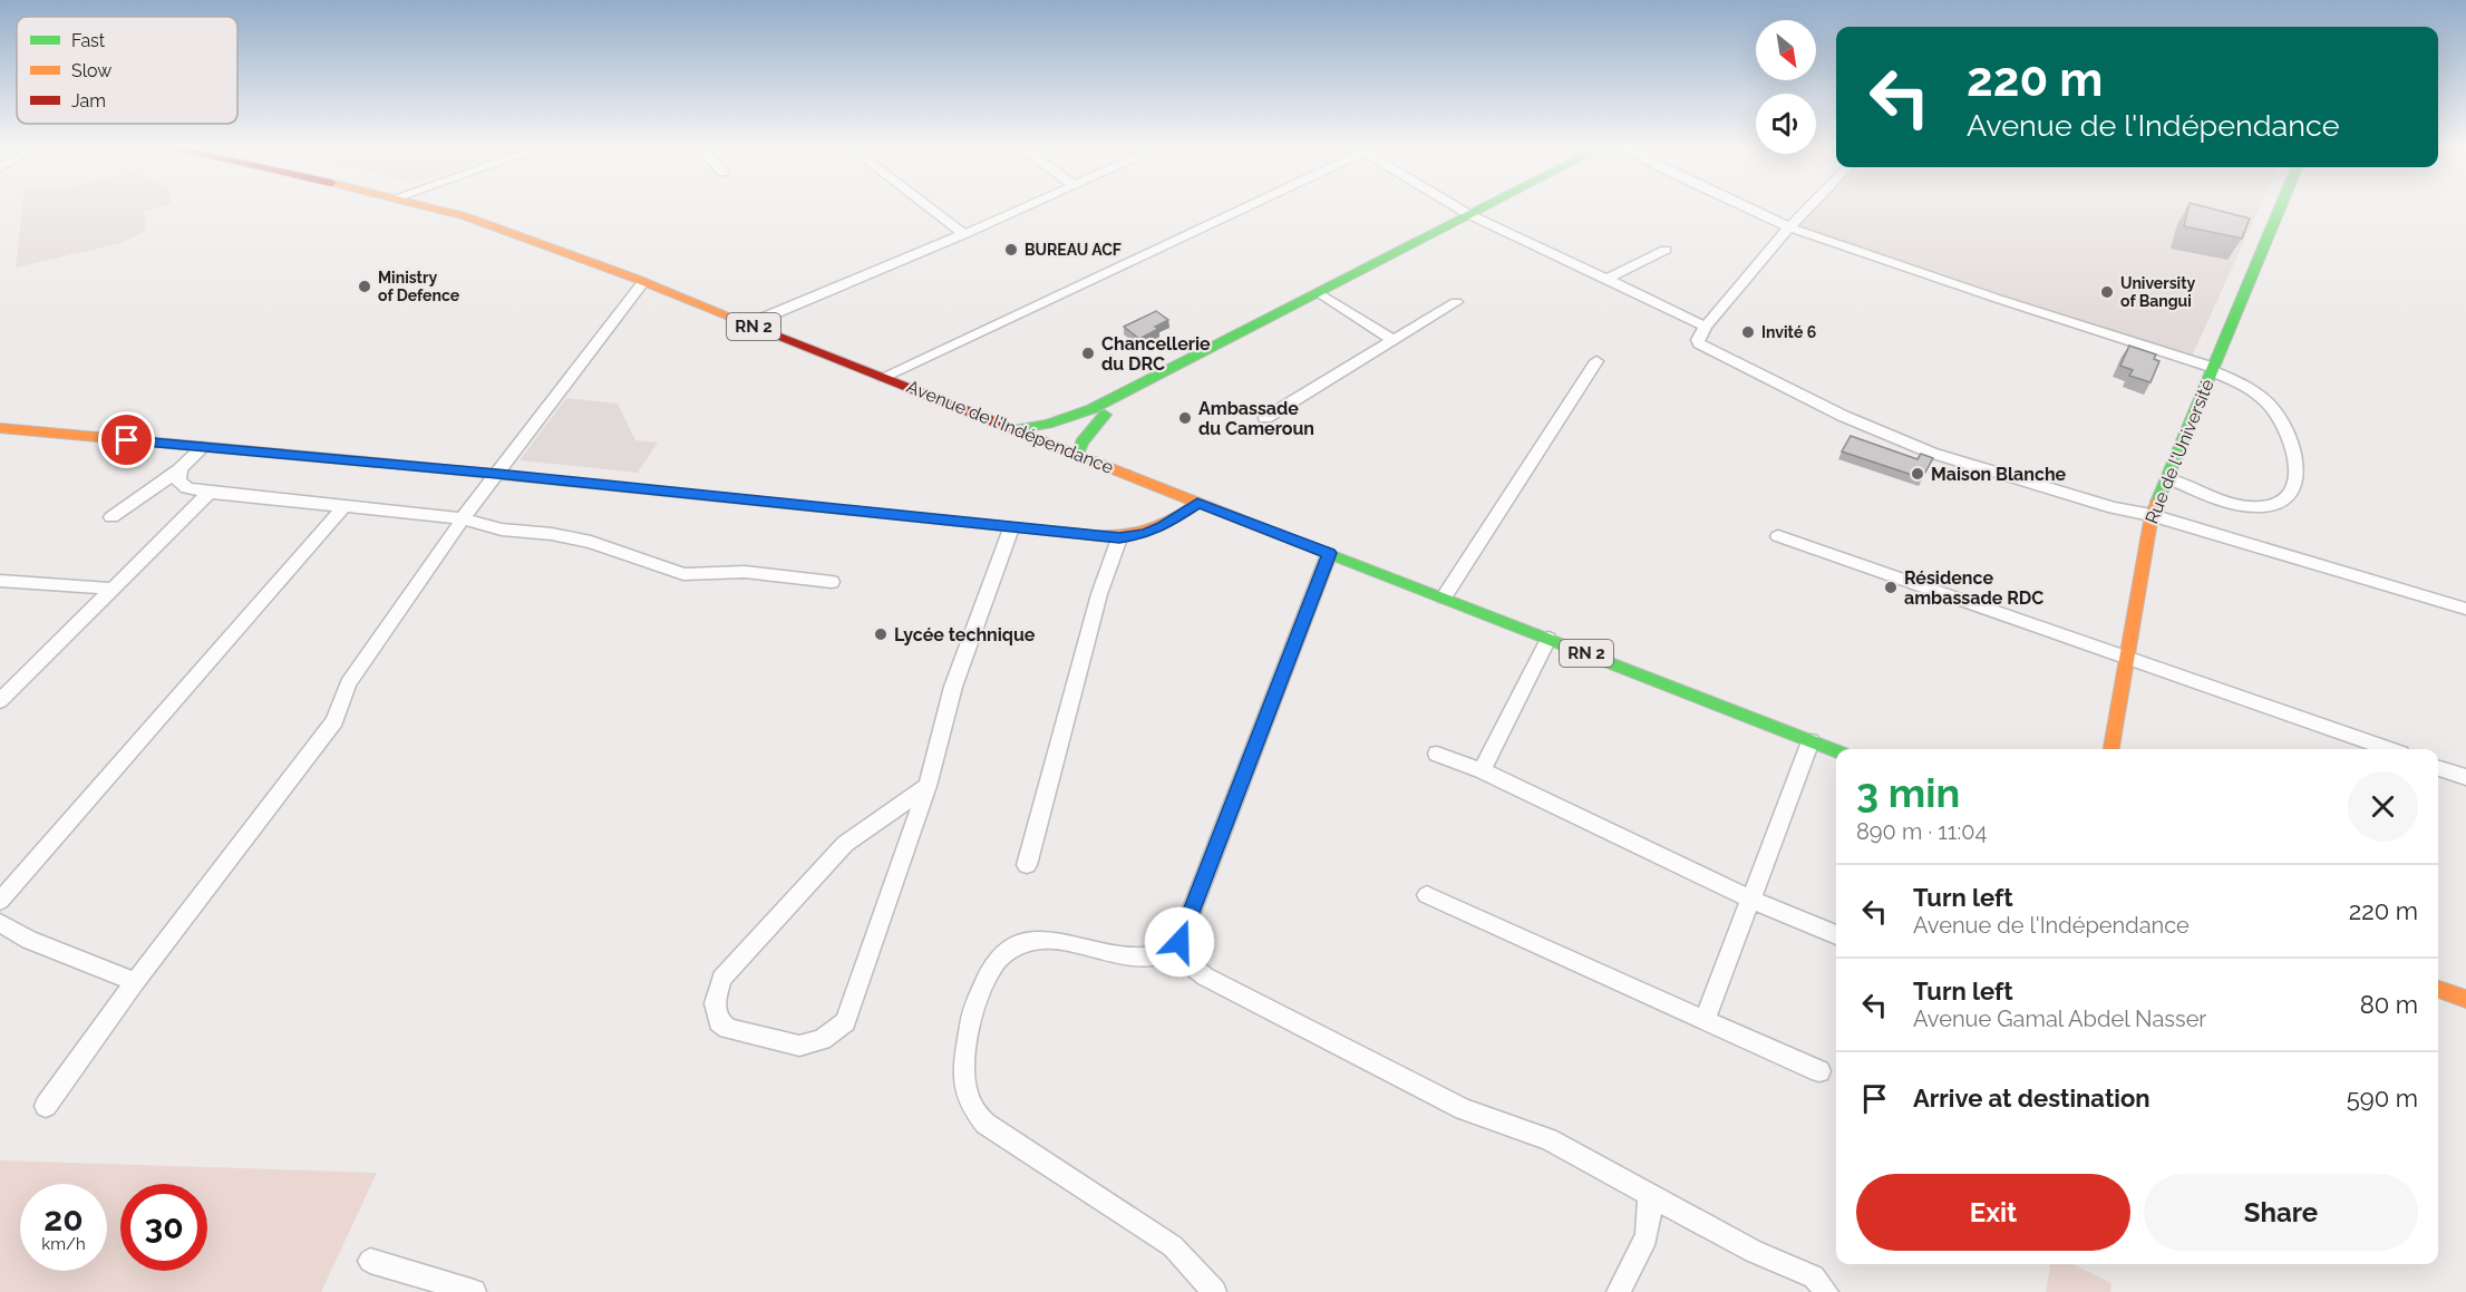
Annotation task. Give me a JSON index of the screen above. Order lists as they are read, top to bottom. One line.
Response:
{"streets":{"street":["RN 2","Avenue de l'Indépendance","Rue de l'Université"]},"places":["BUREAU ACF","Ministry of Defence","University of Bangui","Invité 6","Chancellerie du DRC","Ambassade du Cameroun","Maison Blanche","Résidence ambassade RDC","Lycée technique"],"legend":["Fast","Slow","Jam"],"north":"bottom right","page":{"turn":["220 m","Avenue de l'Indépendance"],"heading":["3 min","890 m · 11:04"],"list":[{"name":"Turn left","note":"Avenue de l'Indépendance","value":"220 m"},{"name":"Turn left","note":"Avenue Gamal Abdel Nasser","value":"80 m"},{"name":"Arrive at destination","value":"590 m"}],"buttons":["Exit","Share"],"speed":"20 km/h","limit":"30"}}
